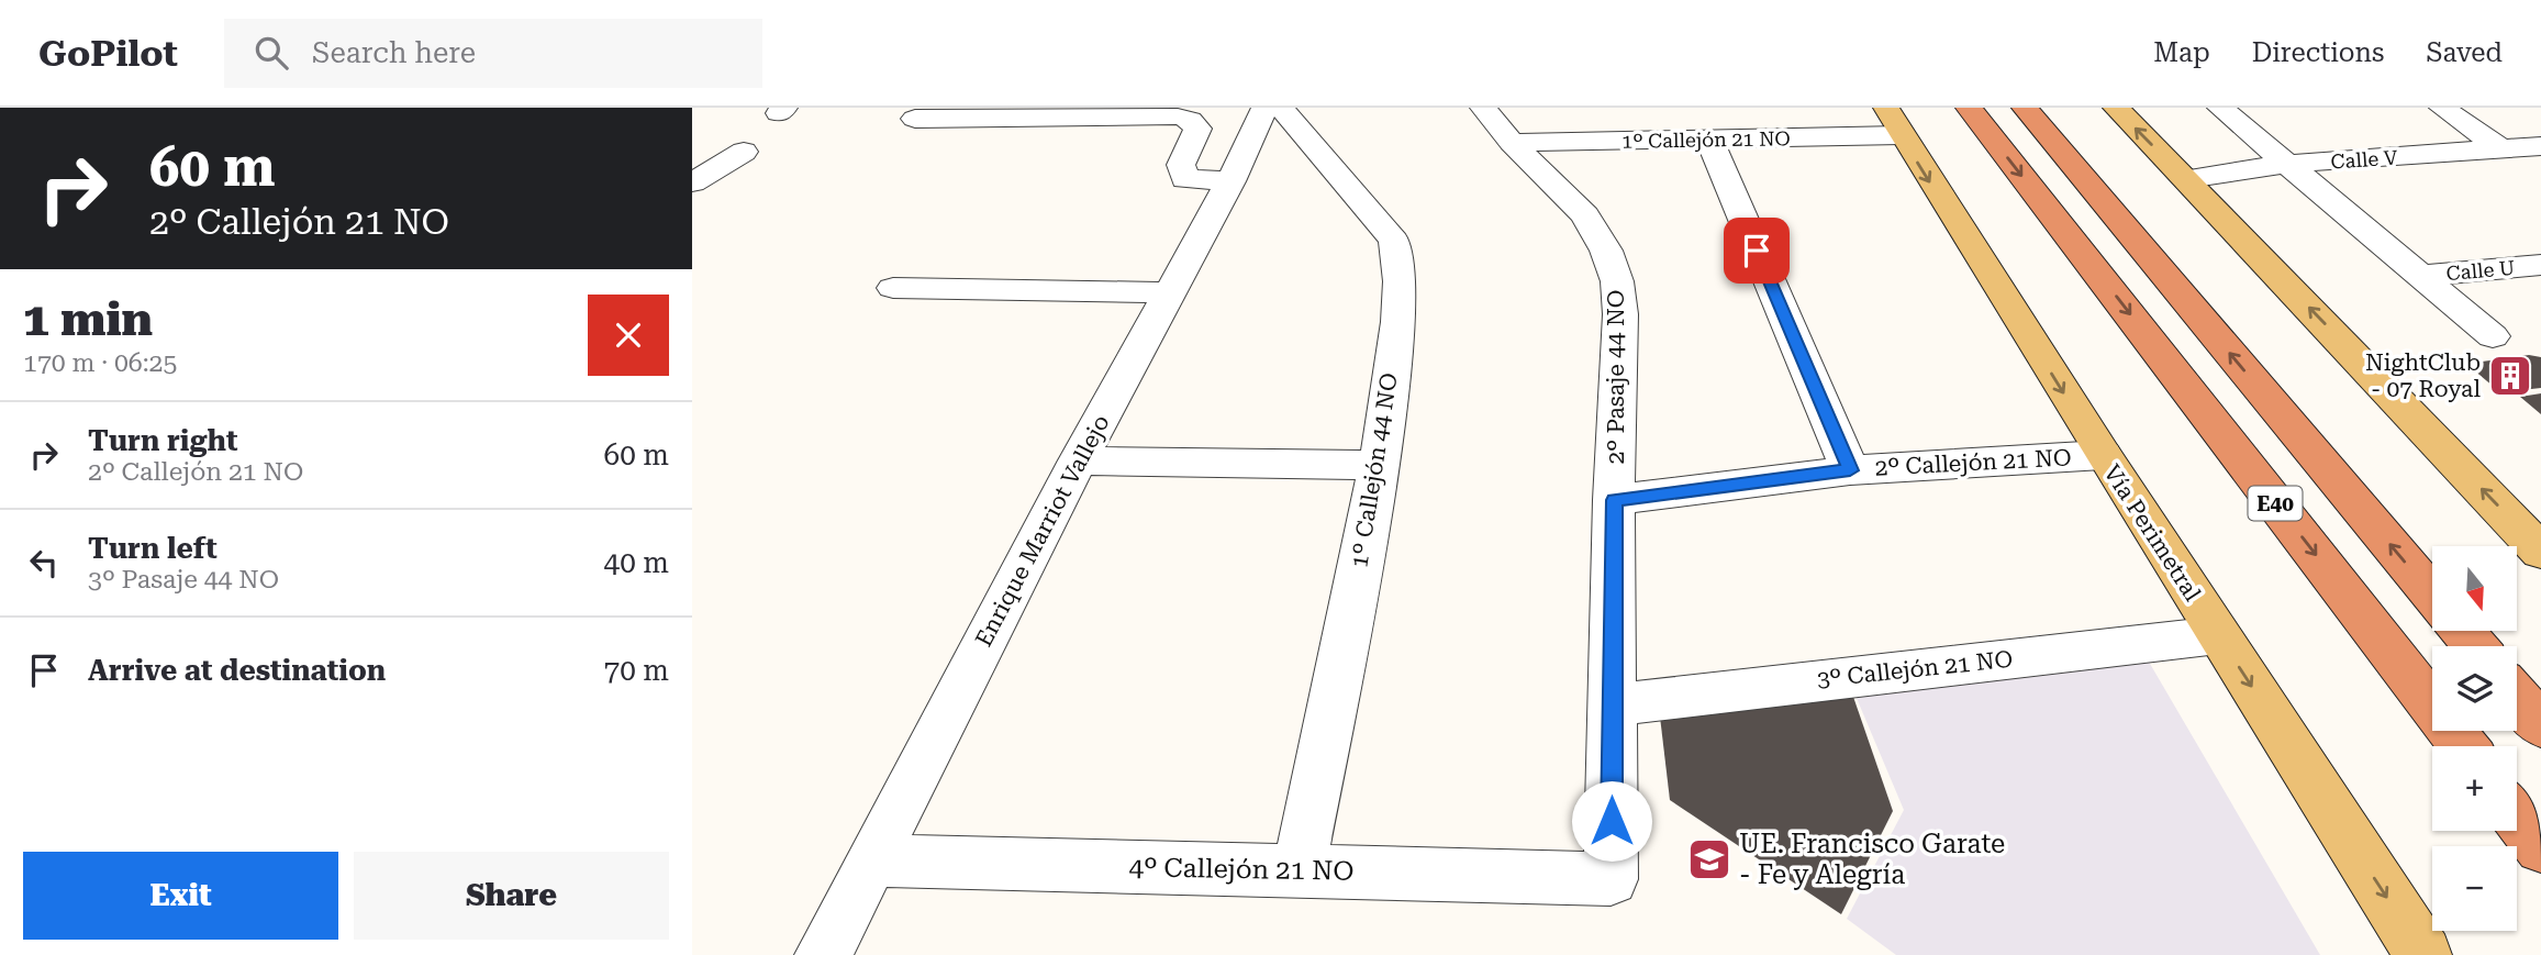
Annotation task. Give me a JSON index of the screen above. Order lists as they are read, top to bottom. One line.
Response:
{"streets":{"highway":["E40"],"main road":["Vía Perimetral"],"street":["1º Callejón 21 NO","Calle V","Calle U","2º Pasaje 44 NO","2º Callejón 21 NO","1º Callejón 44 NO","Enrique Marriot Vallejo","3º Callejón 21 NO","4º Callejón 21 NO"]},"crossings":[["1º Callejón 21 NO","2º Pasaje 44 NO"],["1º Callejón 21 NO","Vía Perimetral"],["2º Pasaje 44 NO","2º Callejón 21 NO"],["2º Pasaje 44 NO","3º Callejón 21 NO"],["2º Pasaje 44 NO","4º Callejón 21 NO"],["2º Callejón 21 NO","Vía Perimetral"],["1º Callejón 44 NO","4º Callejón 21 NO"],["Enrique Marriot Vallejo","4º Callejón 21 NO"],["Vía Perimetral","3º Callejón 21 NO"]],"places":{"building":["NightClub - 07 Royal"],"school or university":["UE. Francisco Garate - Fe y Alegría"]},"north":"bottom","page":{"header":"GoPilot","search":"Search here","nav":["Map","Directions","Saved"],"turn":["60 m","2º Callejón 21 NO"],"heading":["1 min","170 m · 06:25"],"list":[{"name":"Turn right","note":"2º Callejón 21 NO","value":"60 m"},{"name":"Turn left","note":"3º Pasaje 44 NO","value":"40 m"},{"name":"Arrive at destination","value":"70 m"}],"map_buttons":["+","−"],"buttons":["Exit","Share"]}}
